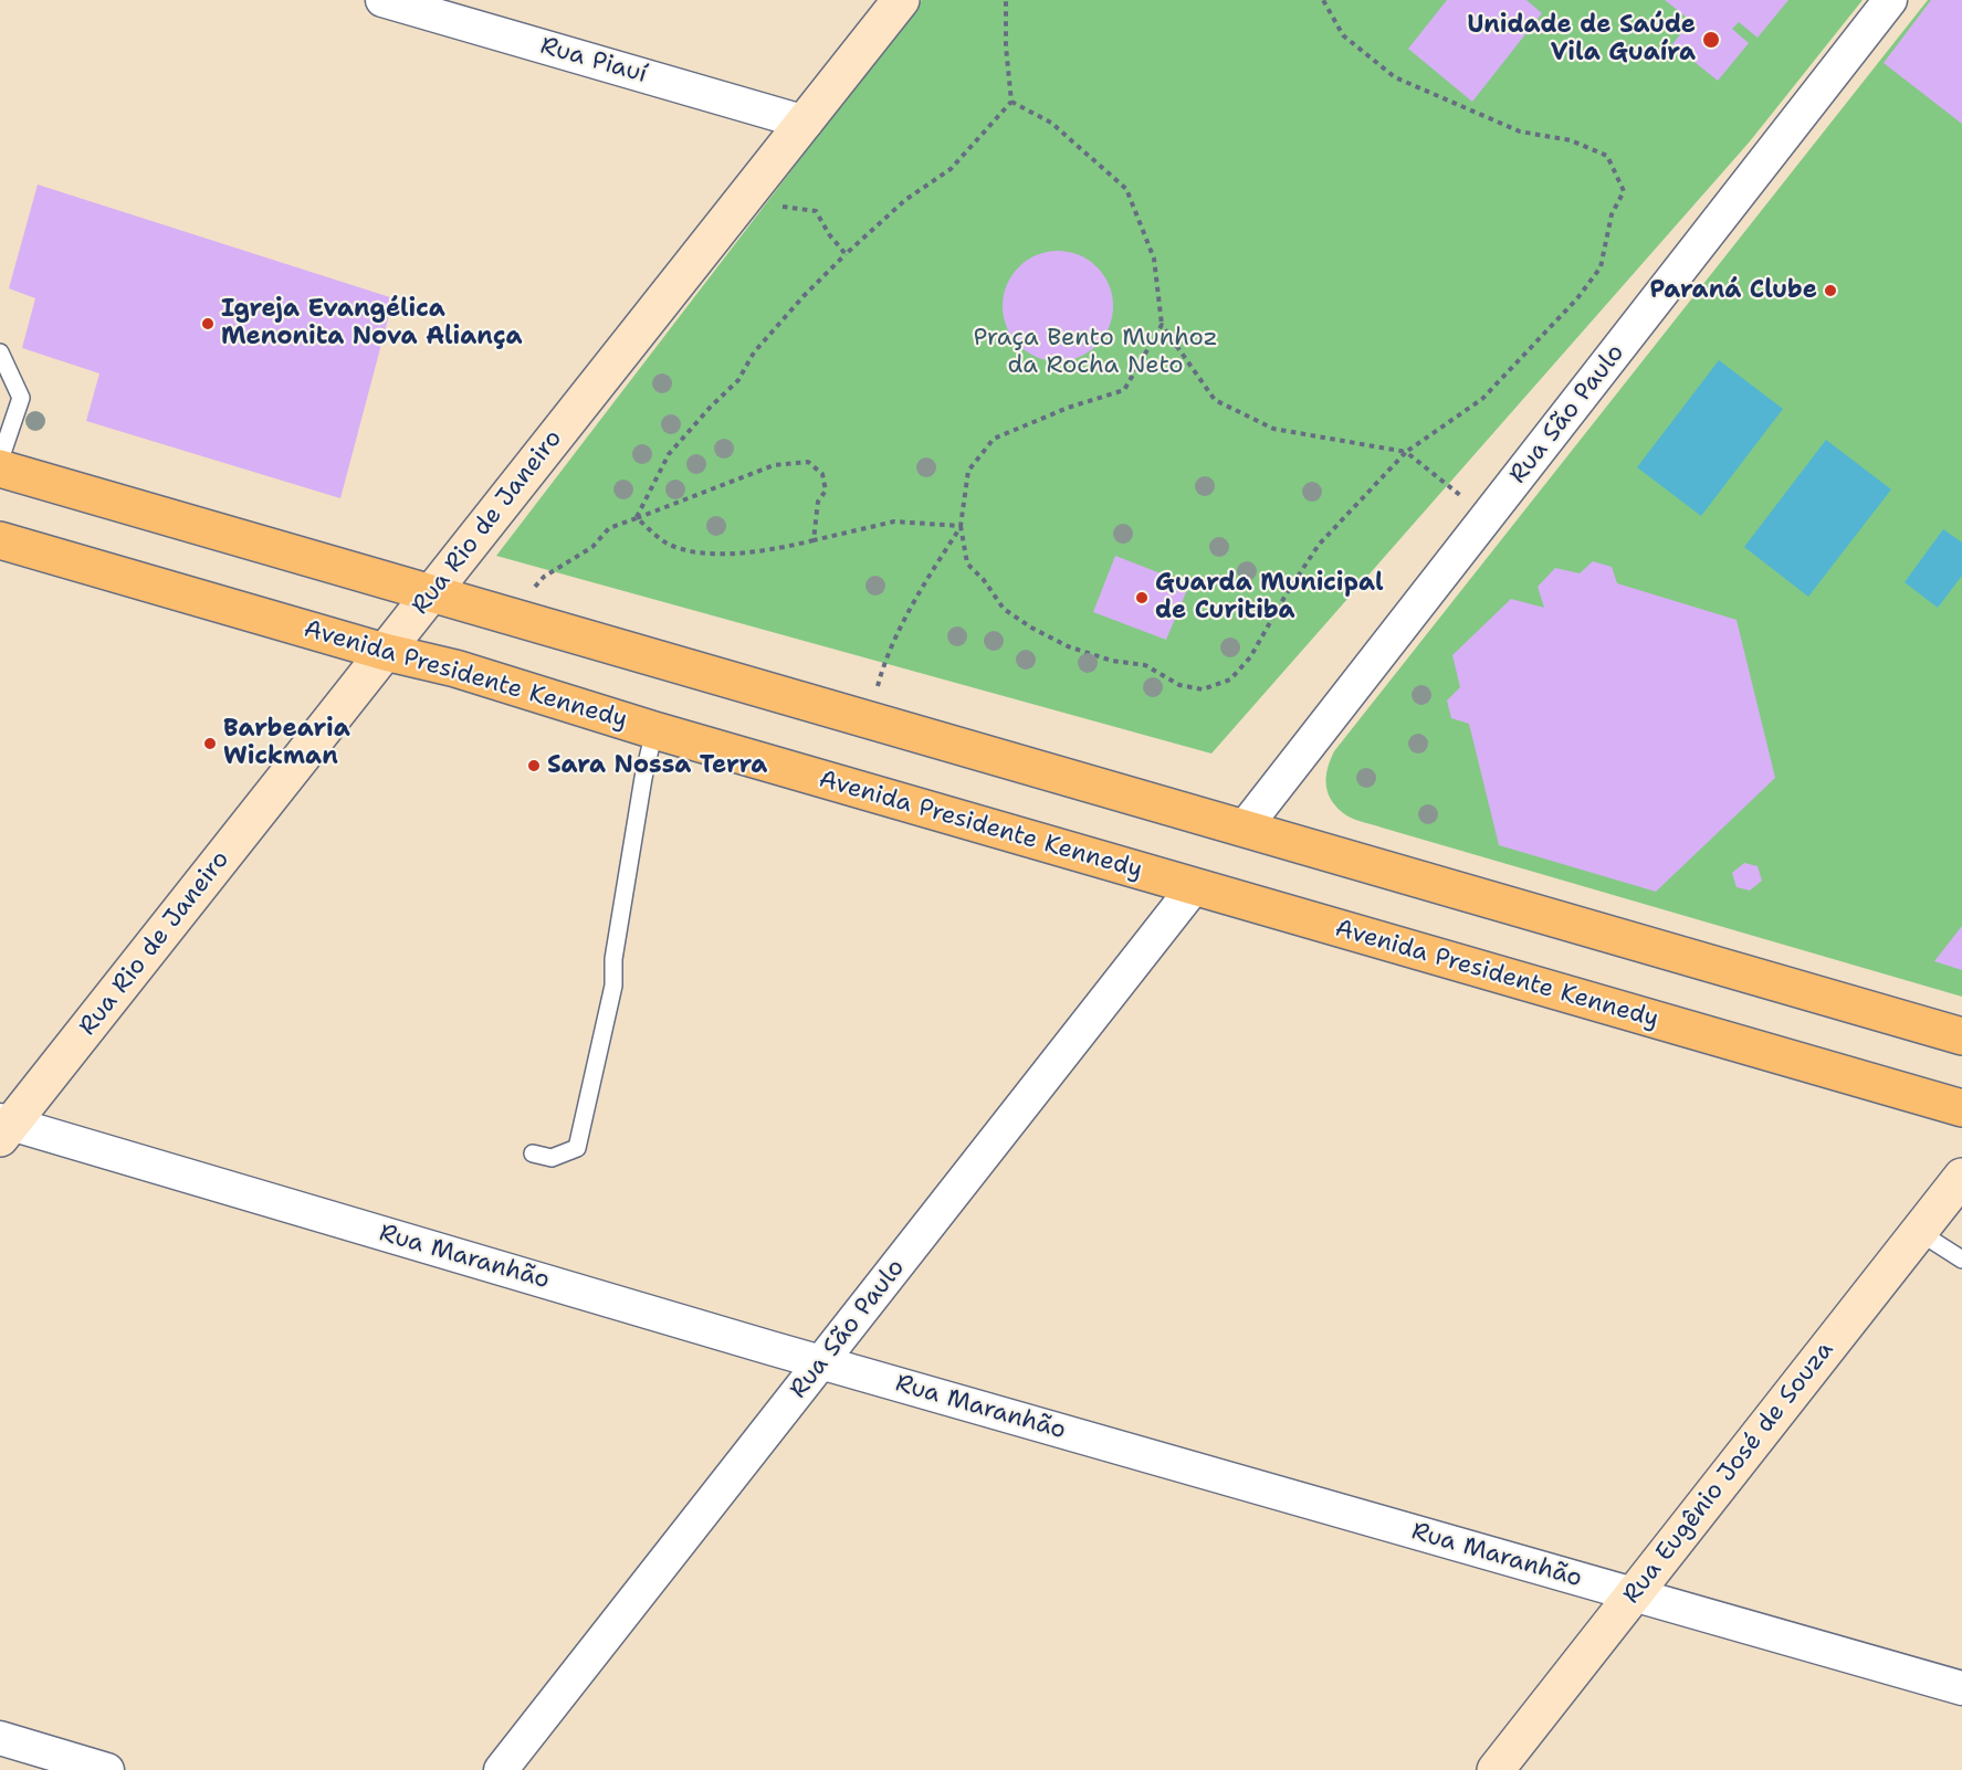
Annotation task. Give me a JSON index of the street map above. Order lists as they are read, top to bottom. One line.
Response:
{"streets":{"main road":["Avenida Presidente Kennedy"],"street":["Rua Piauí","Rua São Paulo","Rua Rio de Janeiro","Rua Maranhão","Rua Eugênio José de Souza"]},"crossings":[["Rua Piauí","Rua Rio de Janeiro"],["Rua São Paulo","Avenida Presidente Kennedy"],["Rua São Paulo","Rua Maranhão"],["Rua Rio de Janeiro","Avenida Presidente Kennedy"],["Rua Rio de Janeiro","Rua Maranhão"],["Rua Maranhão","Rua Eugênio José de Souza"]],"parks":["Praça Bento Munhoz da Rocha Neto"],"places":["Unidade de Saúde Vila Guaíra","Paraná Clube","Igreja Evangélica Menonita Nova Aliança","Guarda Municipal de Curitiba","Barbearia Wickman","Sara Nossa Terra"]}
